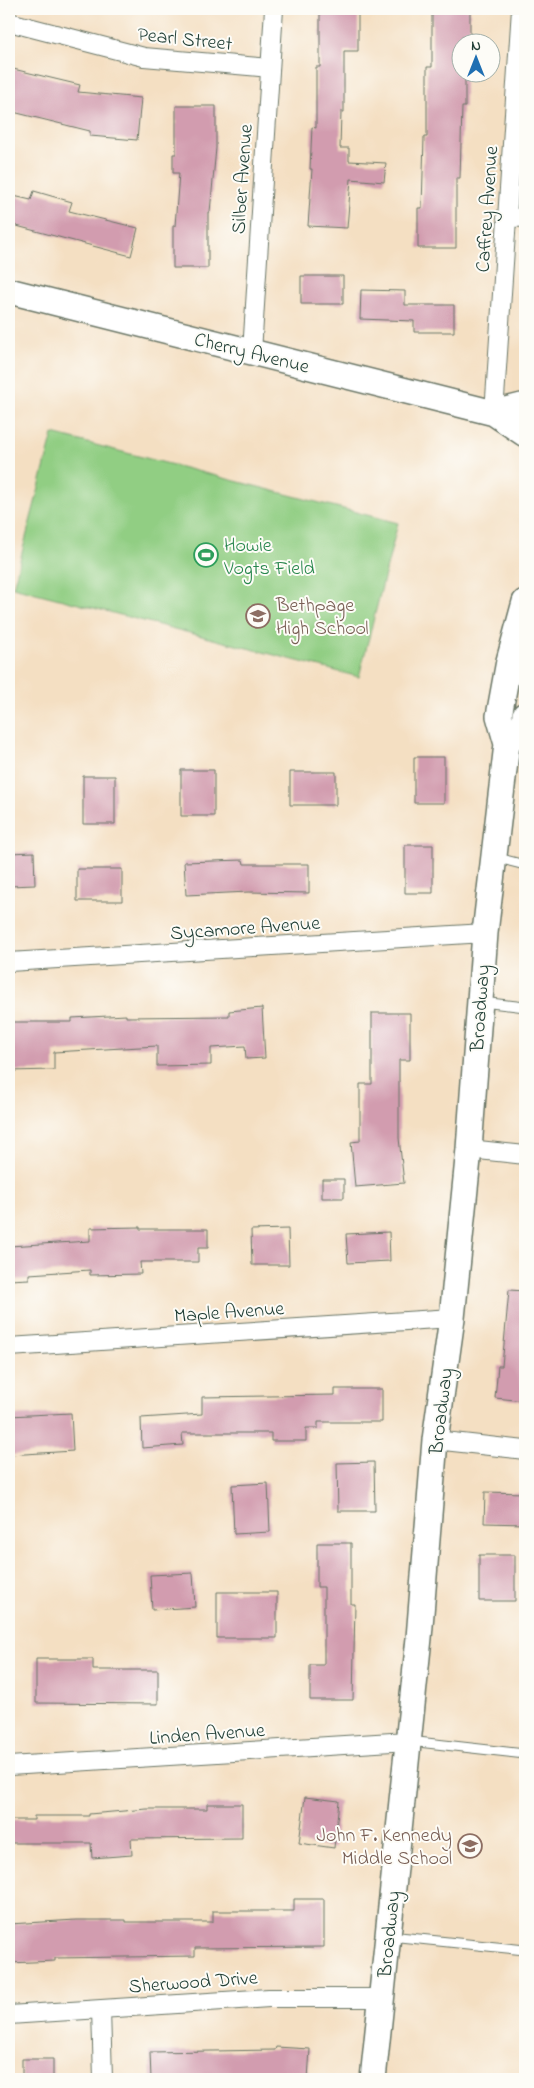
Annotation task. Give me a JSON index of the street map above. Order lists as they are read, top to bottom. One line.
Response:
{"streets":{"main road":["Cherry Avenue","Broadway"],"street":["Pearl Street","Silber Avenue","Caffrey Avenue","Sycamore Avenue","Maple Avenue","Linden Avenue","Sherwood Drive"]},"crossings":[["Pearl Street","Silber Avenue"],["Silber Avenue","Cherry Avenue"],["Caffrey Avenue","Cherry Avenue"],["Sycamore Avenue","Broadway"],["Broadway","Maple Avenue"],["Broadway","Linden Avenue"],["Broadway","Sherwood Drive"]],"places":{"sports":["Howie Vogts Field"],"school or university":["Bethpage High School","John F. Kennedy Middle School"]},"north":"top"}
